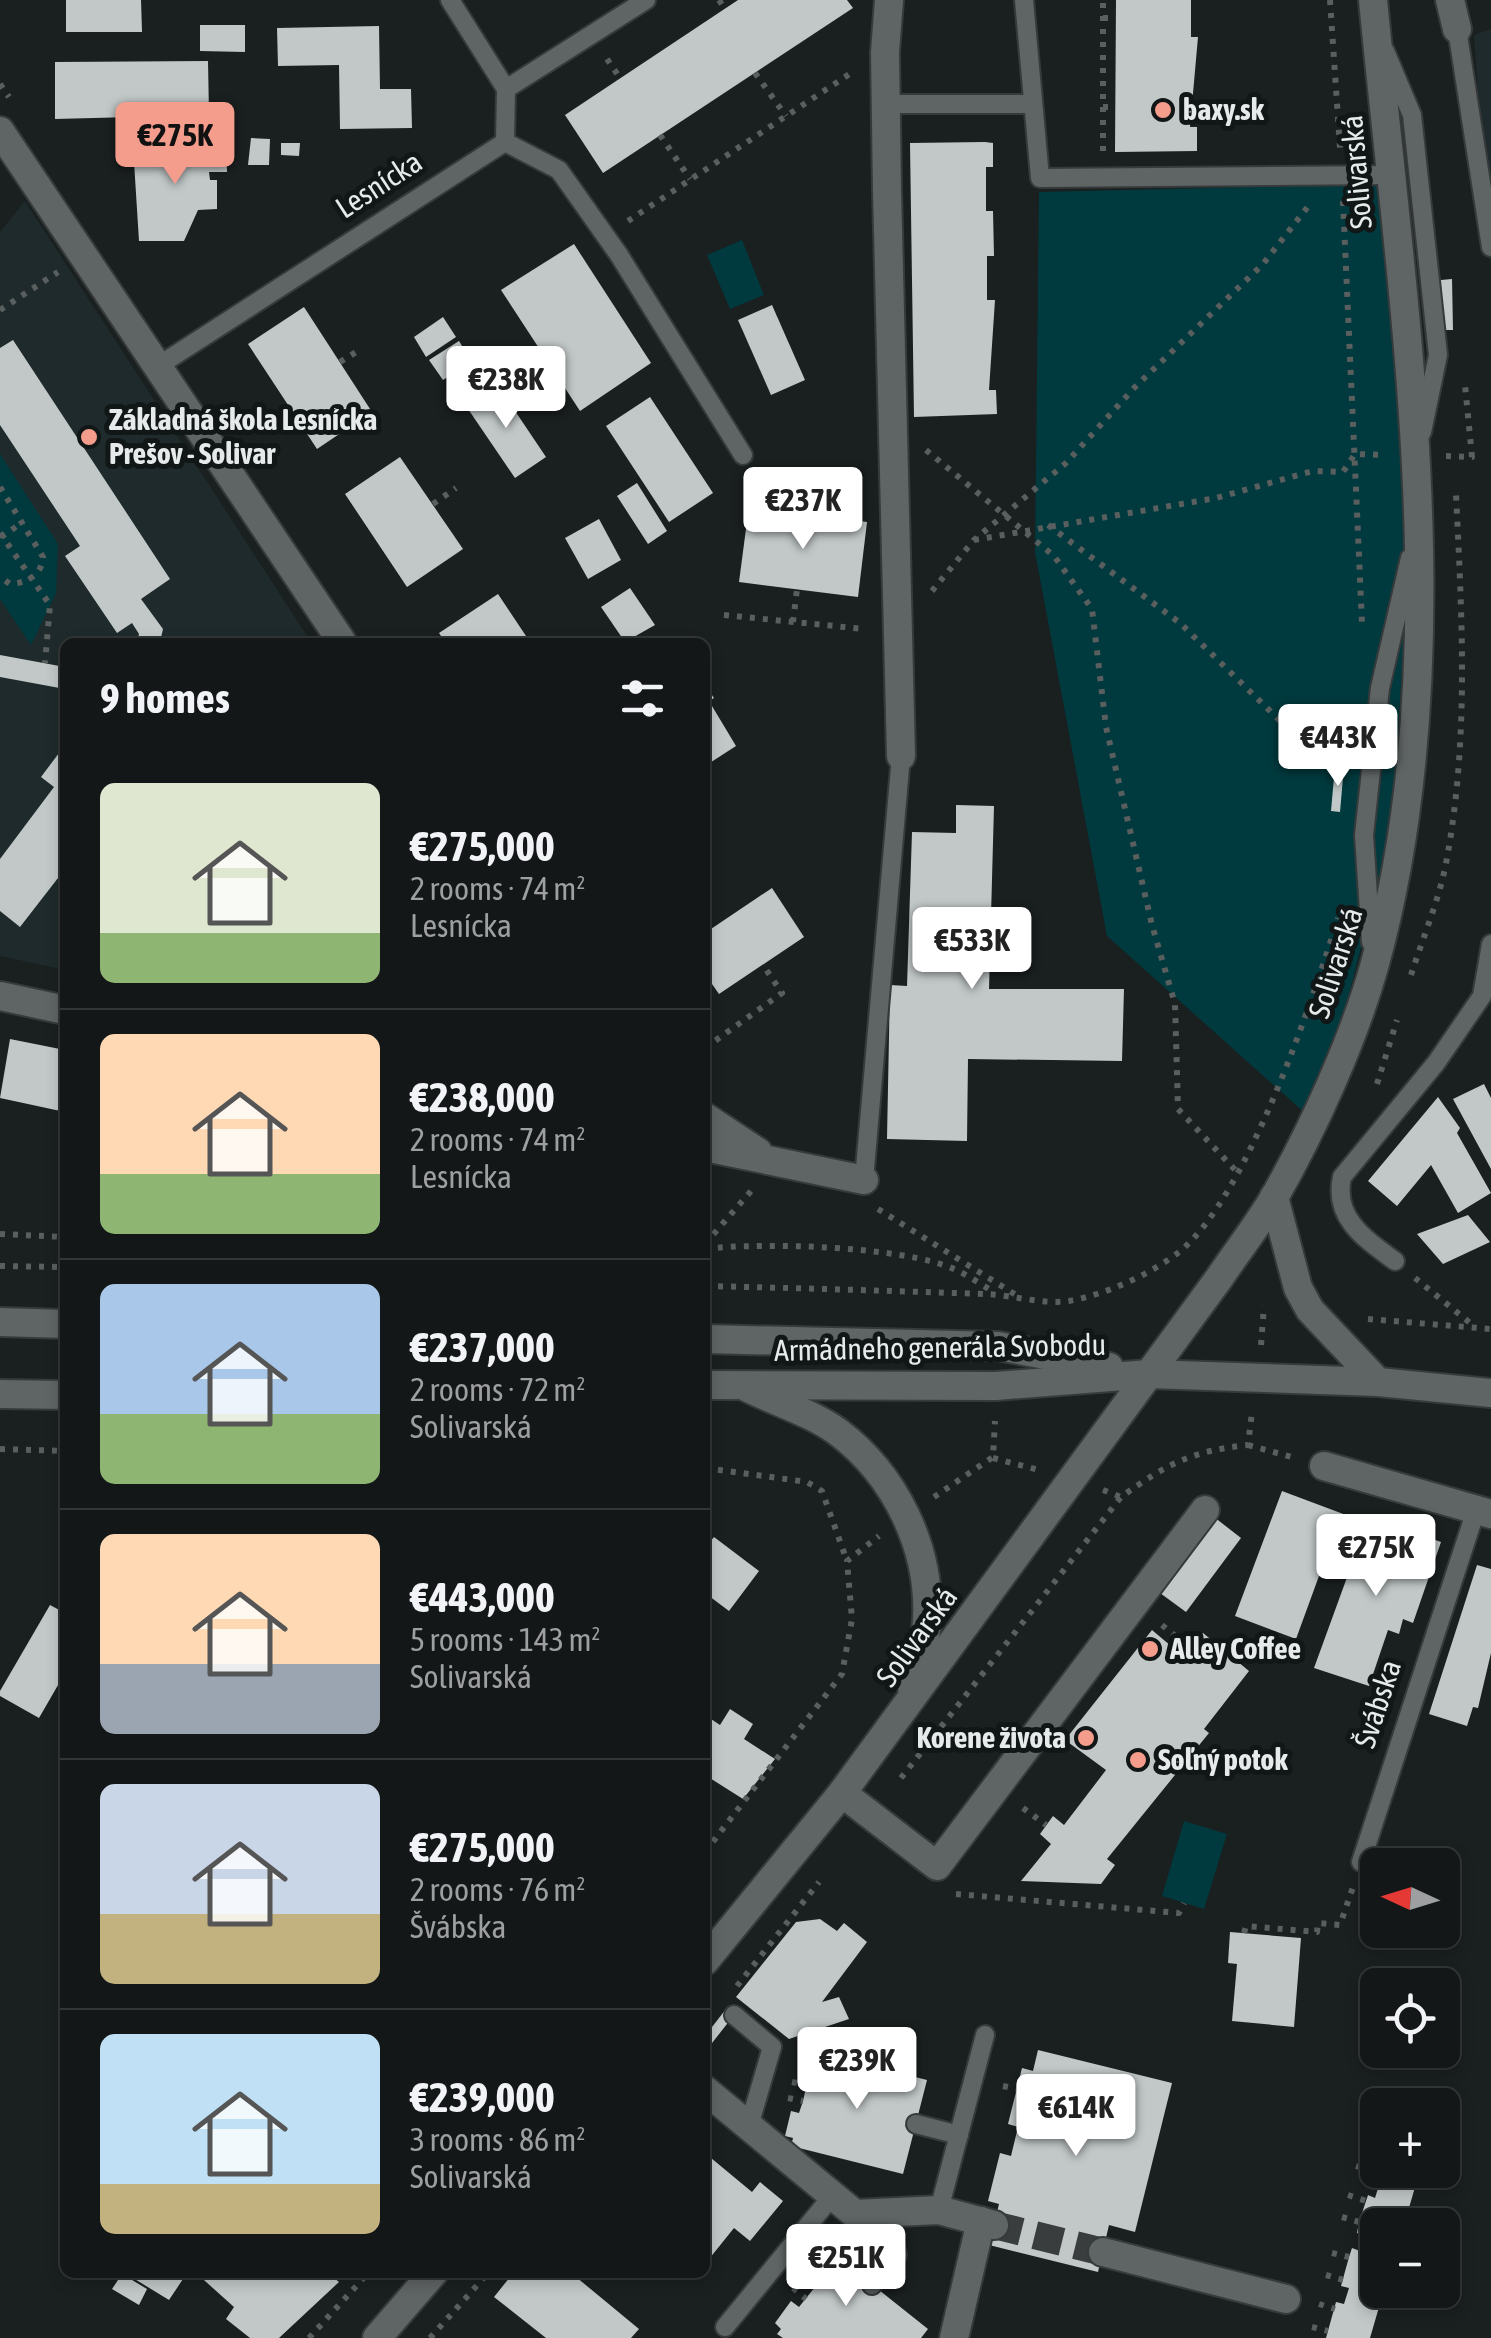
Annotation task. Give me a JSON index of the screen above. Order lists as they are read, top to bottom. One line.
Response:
{"streets":{"street":["Solivarská","Armádneho generála Svobodu","Švábska"],"lane":["Lesnícka"]},"crossings":[["Solivarská","Armádneho generála Svobodu"]],"places":["baxy.sk","Základná škola Lesnícka Prešov - Solivar","Alley Coffee","Korene života","Soľný potok"],"north":"left","page":{"price":["€275K","€238K","€237K","€443K","€533K","€275K","€239K","€614K","€251K"],"heading":"9 homes","list":[{"name":"€275,000","note":"2 rooms · 74 m² · Lesnícka"},{"name":"€238,000","note":"2 rooms · 74 m² · Lesnícka"},{"name":"€237,000","note":"2 rooms · 72 m² · Solivarská"},{"name":"€443,000","note":"5 rooms · 143 m² · Solivarská"},{"name":"€275,000","note":"2 rooms · 76 m² · Švábska"},{"name":"€239,000","note":"3 rooms · 86 m² · Solivarská"}],"map_buttons":["+","−"]}}
